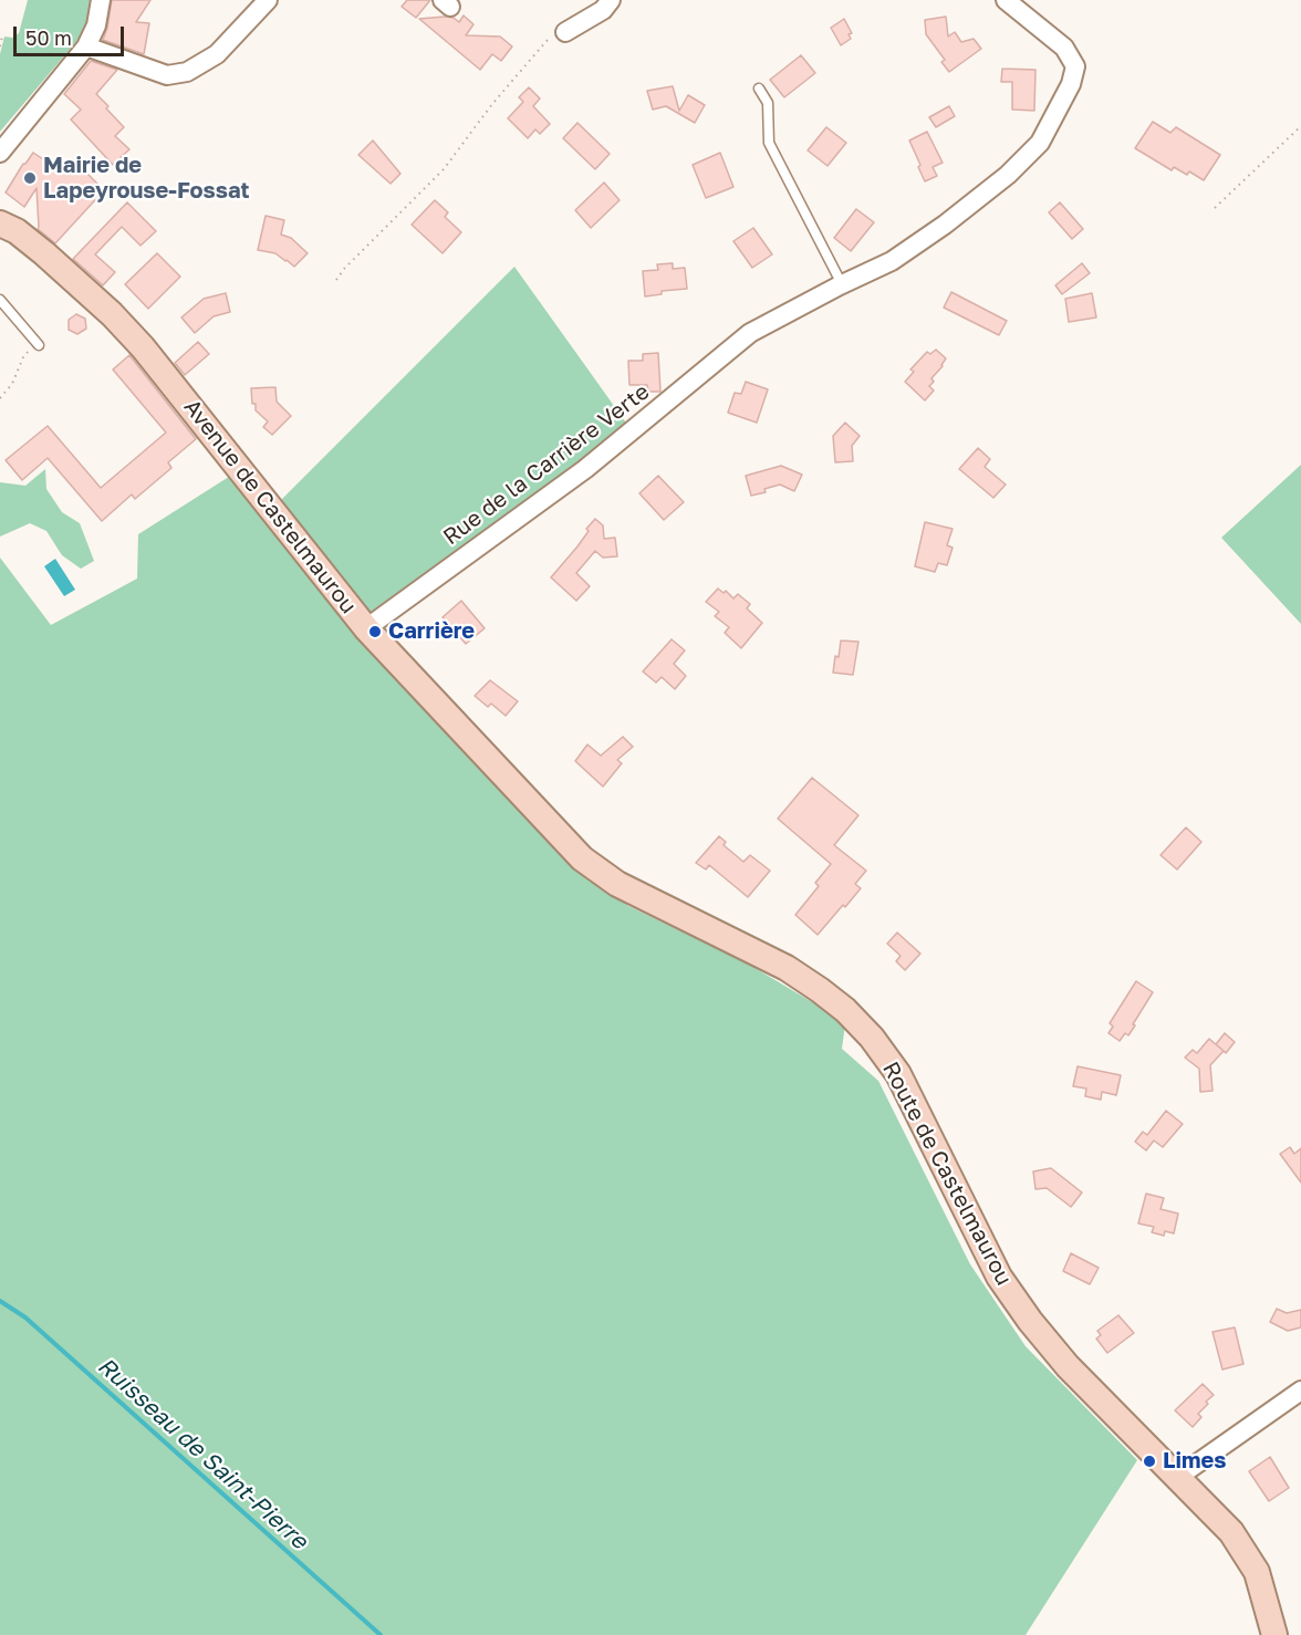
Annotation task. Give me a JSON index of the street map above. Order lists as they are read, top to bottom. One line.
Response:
{"streets":{"street":["Rue de la Carrière Verte","Avenue de Castelmaurou","Route de Castelmaurou"]},"crossings":[["Rue de la Carrière Verte","Avenue de Castelmaurou"],["Avenue de Castelmaurou","Route de Castelmaurou"]],"water":["Ruisseau de Saint-Pierre"],"places":["Mairie de Lapeyrouse-Fossat","Carrière","Limes"],"scale_bar":"50 m"}
